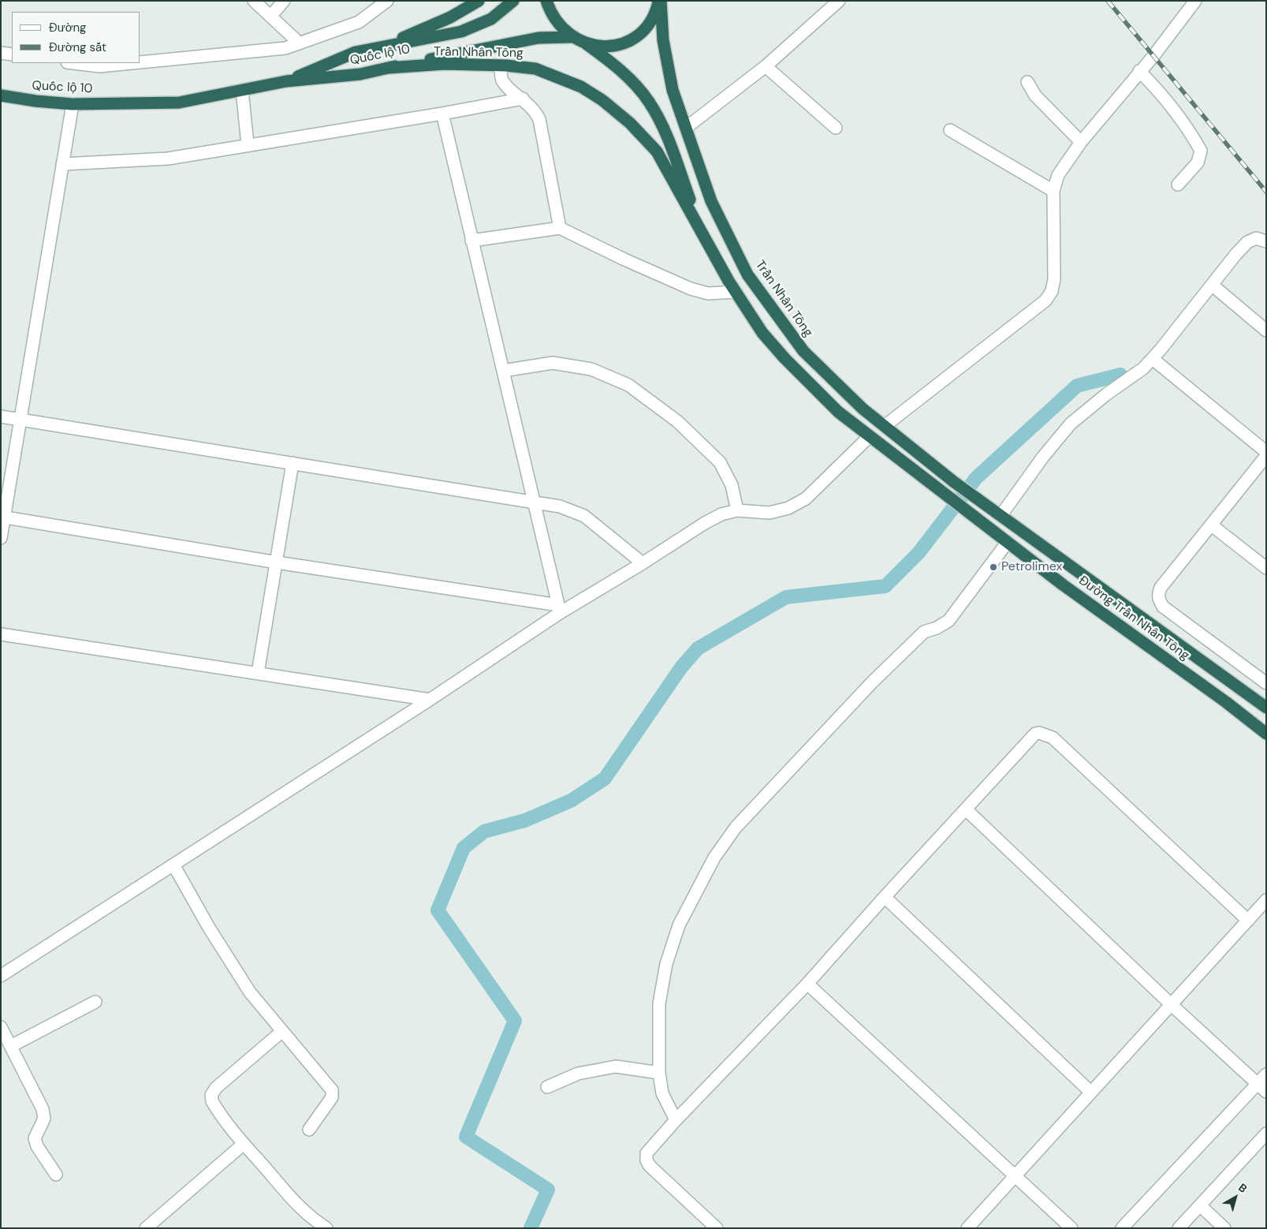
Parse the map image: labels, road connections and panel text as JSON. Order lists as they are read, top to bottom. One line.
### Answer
{"streets":{"highway":["Trần Nhân Tông","Quốc lộ 10","Đường Trần Nhân Tông"]},"crossings":[["Trần Nhân Tông","Quốc lộ 10"],["Trần Nhân Tông","Đường Trần Nhân Tông"]],"places":["Petrolimex"],"legend":["Đường","Đường sắt"],"north":"top right"}
